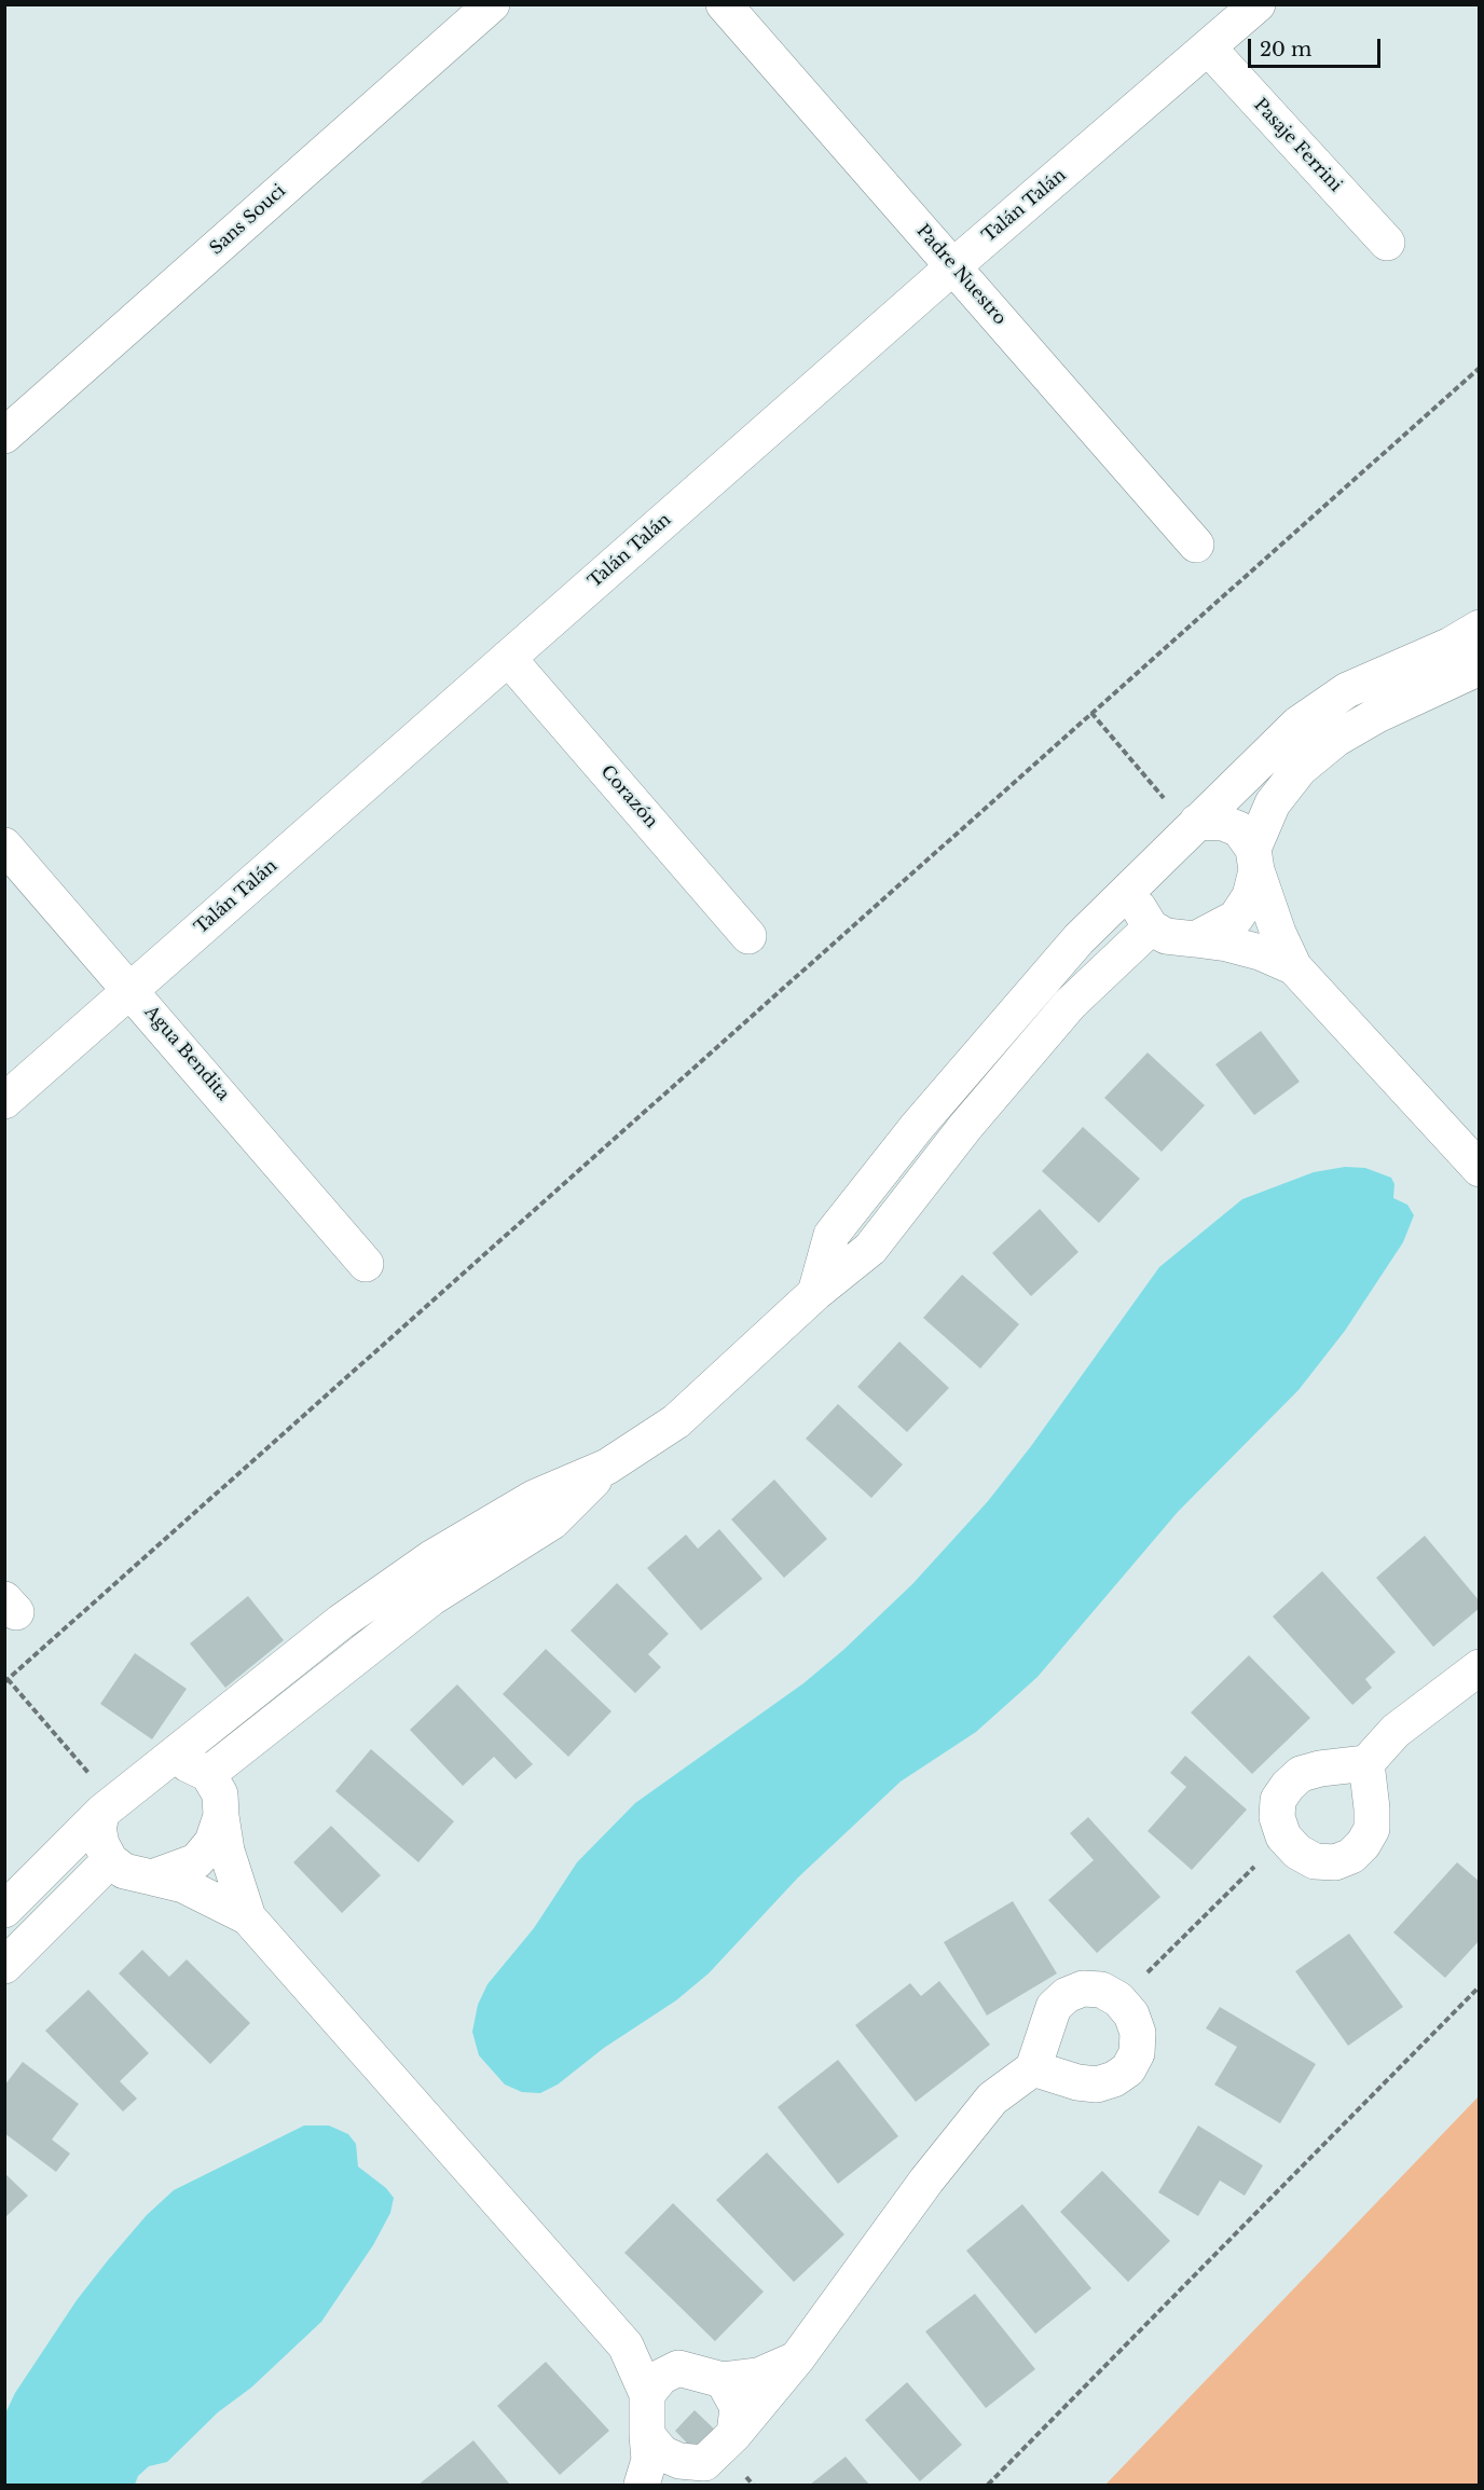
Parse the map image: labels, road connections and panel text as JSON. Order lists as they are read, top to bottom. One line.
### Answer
{"streets":{"street":["Pasaje Ferrini","Talán Talán","Sans Souci","Padre Nuestro","Corazón","Agua Bendita"]},"crossings":[["Pasaje Ferrini","Talán Talán"],["Talán Talán","Padre Nuestro"],["Talán Talán","Corazón"],["Talán Talán","Agua Bendita"]],"scale_bar":"20 m"}
